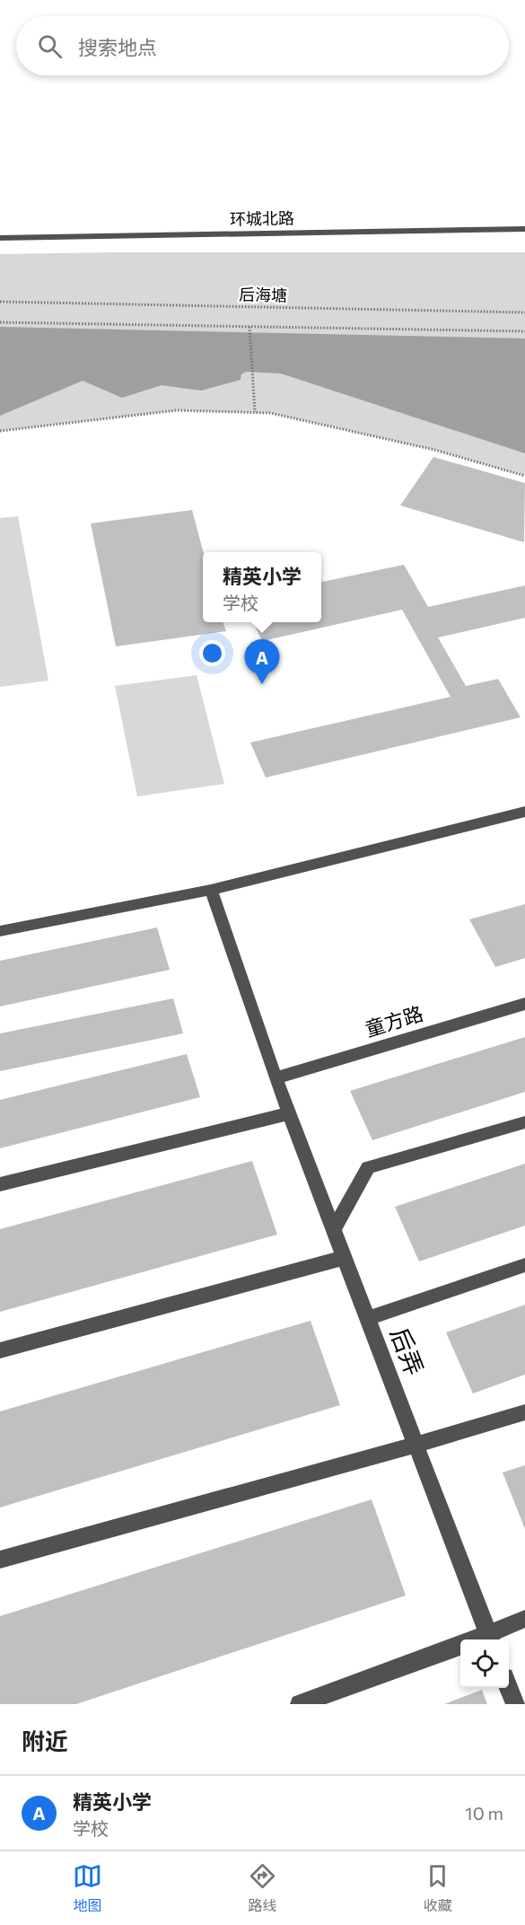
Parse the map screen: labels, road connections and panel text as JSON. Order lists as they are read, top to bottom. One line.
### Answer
{"streets":{"street":["环城北路","童方路","后弄"],"path":["后海塘"]},"crossings":[["童方路","后弄"]],"page":{"search":"搜索地点","popup":["精英小学","学校"],"pins":"A","heading":"附近","list":[{"mark":"A","name":"精英小学","note":"学校","value":"10 m"}],"nav":["地图","路线","收藏"]}}
